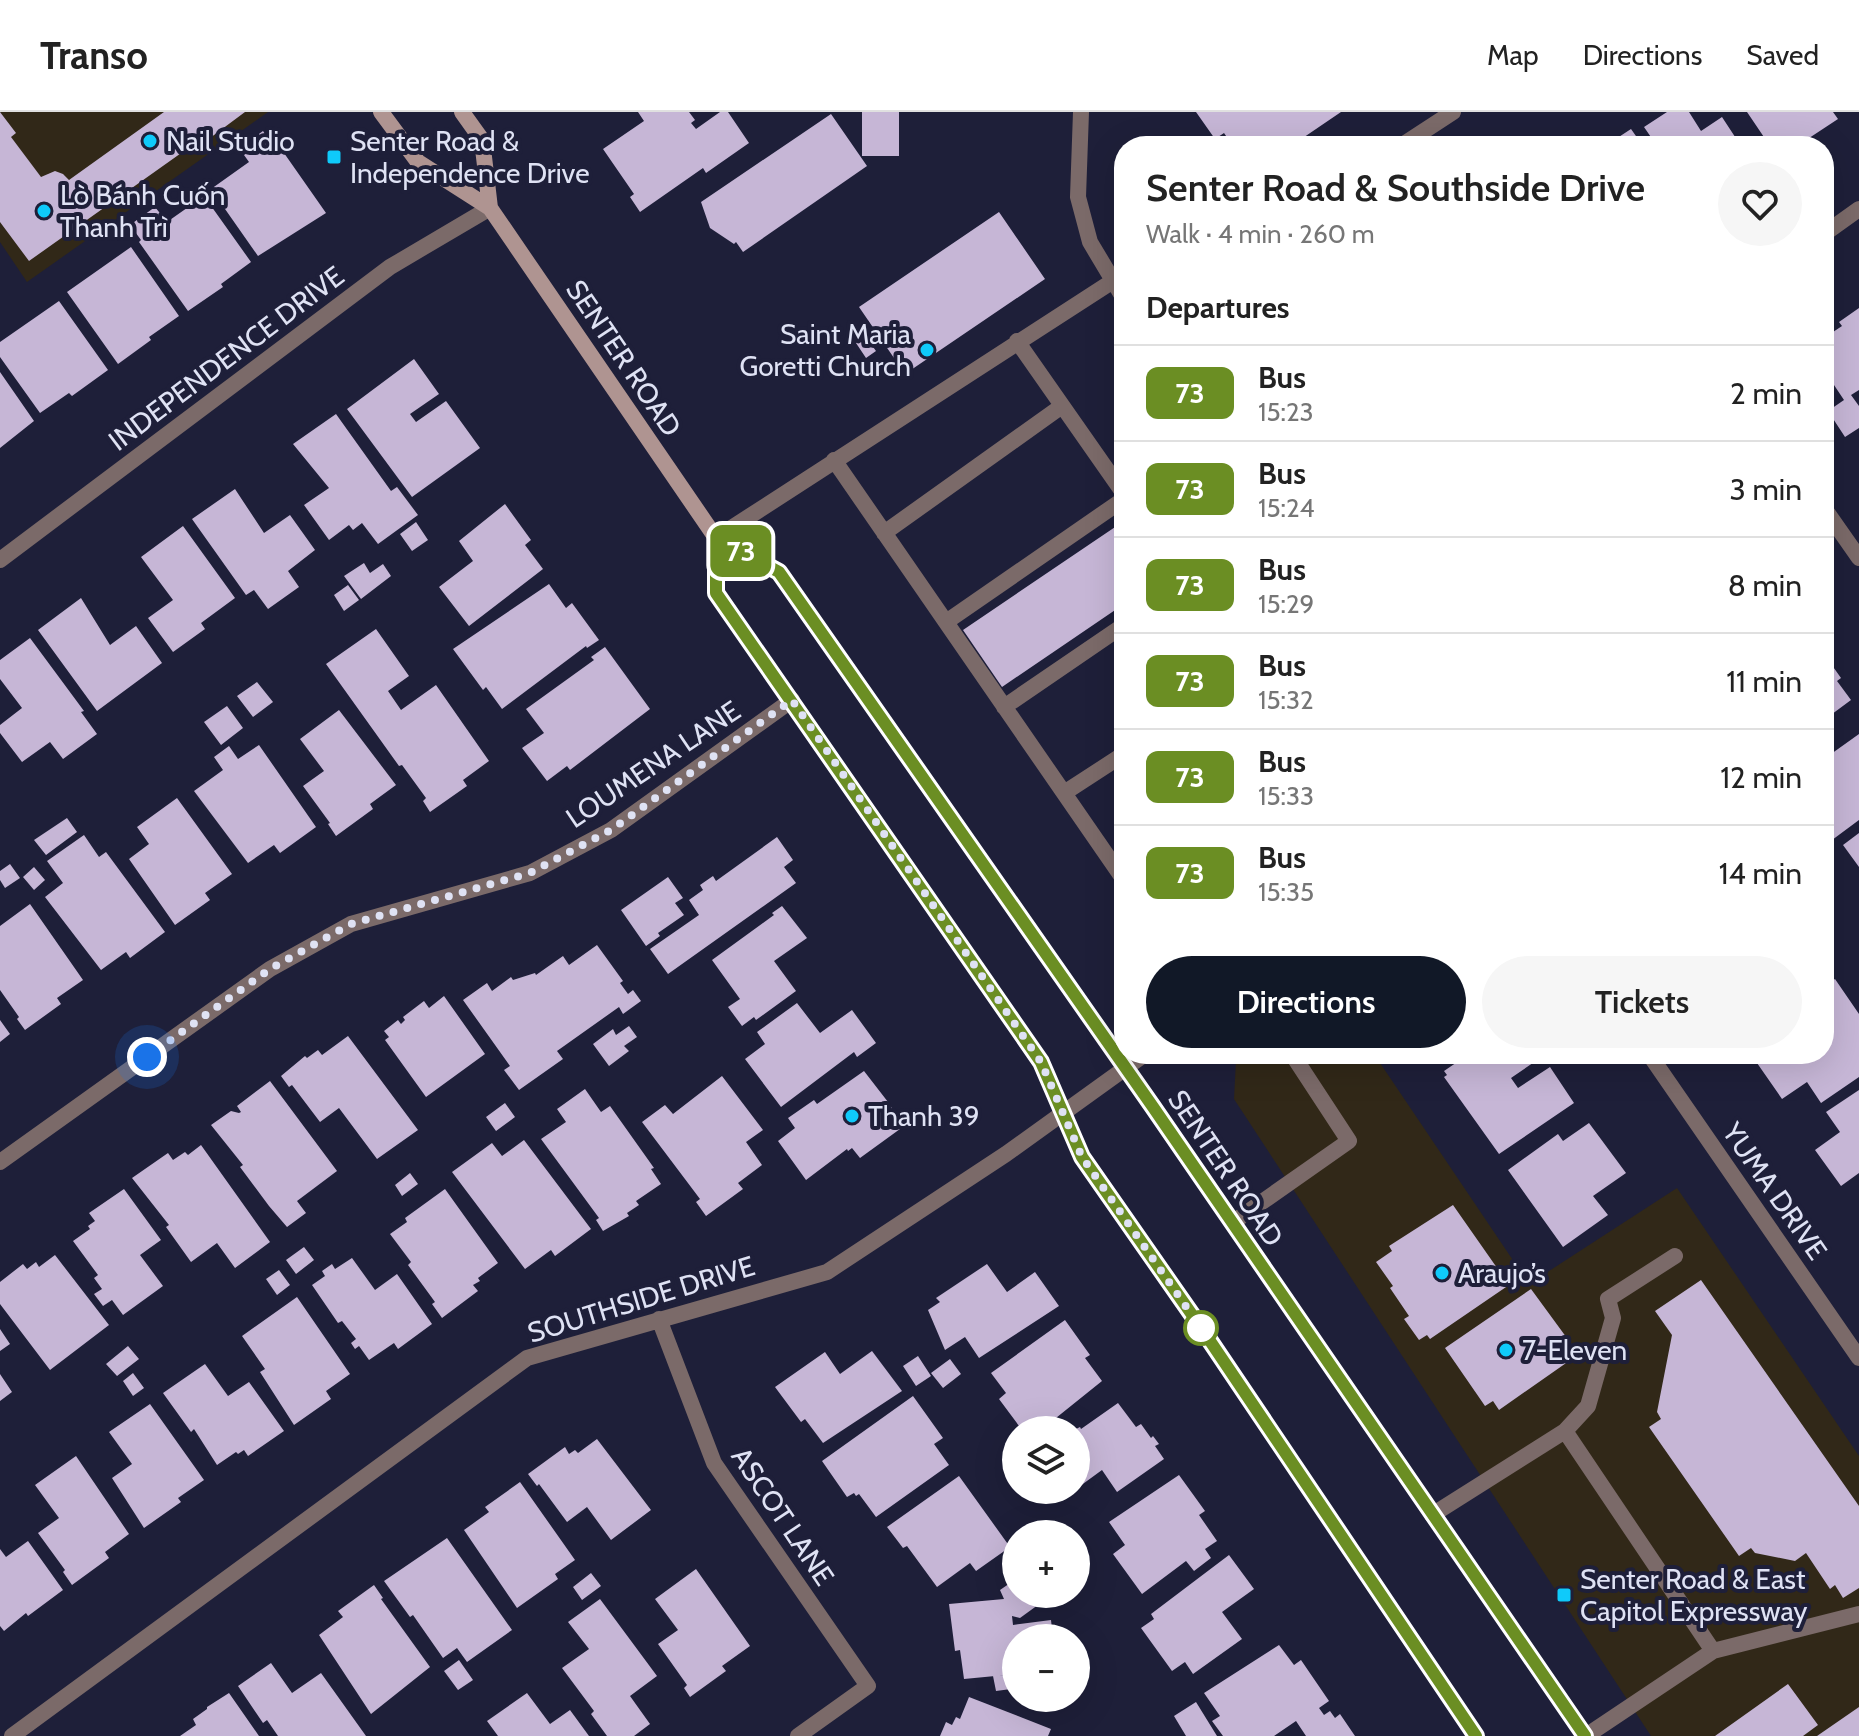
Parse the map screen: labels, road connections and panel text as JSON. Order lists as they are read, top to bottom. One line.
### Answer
{"streets":{"main road":["SENTER ROAD"],"street":["INDEPENDENCE DRIVE","LOUMENA LANE","YUMA DRIVE","SOUTHSIDE DRIVE","ASCOT LANE"]},"crossings":[["INDEPENDENCE DRIVE","SENTER ROAD"],["SENTER ROAD","SOUTHSIDE DRIVE"],["SOUTHSIDE DRIVE","ASCOT LANE"]],"places":{"other":["Nail Studio","Lò Bánh Cuốn Thanh Trì","Saint Maria Goretti Church","Thanh 39","Araujo’s","7-Eleven"],"transit":["Senter Road & Independence Drive","Senter Road & East Capitol Expressway"]},"lines":["bus line 73"],"page":{"header":"Transo","nav":["Map","Directions","Saved"],"on_map":"73","heading":[["Senter Road & Southside Drive","Walk · 4 min · 260 m"],"Departures"],"list":[{"mark":"73","name":"Bus","note":"15:23","value":"2 min"},{"mark":"73","name":"Bus","note":"15:24","value":"3 min"},{"mark":"73","name":"Bus","note":"15:29","value":"8 min"},{"mark":"73","name":"Bus","note":"15:32","value":"11 min"},{"mark":"73","name":"Bus","note":"15:33","value":"12 min"},{"mark":"73","name":"Bus","note":"15:35","value":"14 min"}],"buttons":["Directions","Tickets"],"map_buttons":["+","−"]}}
